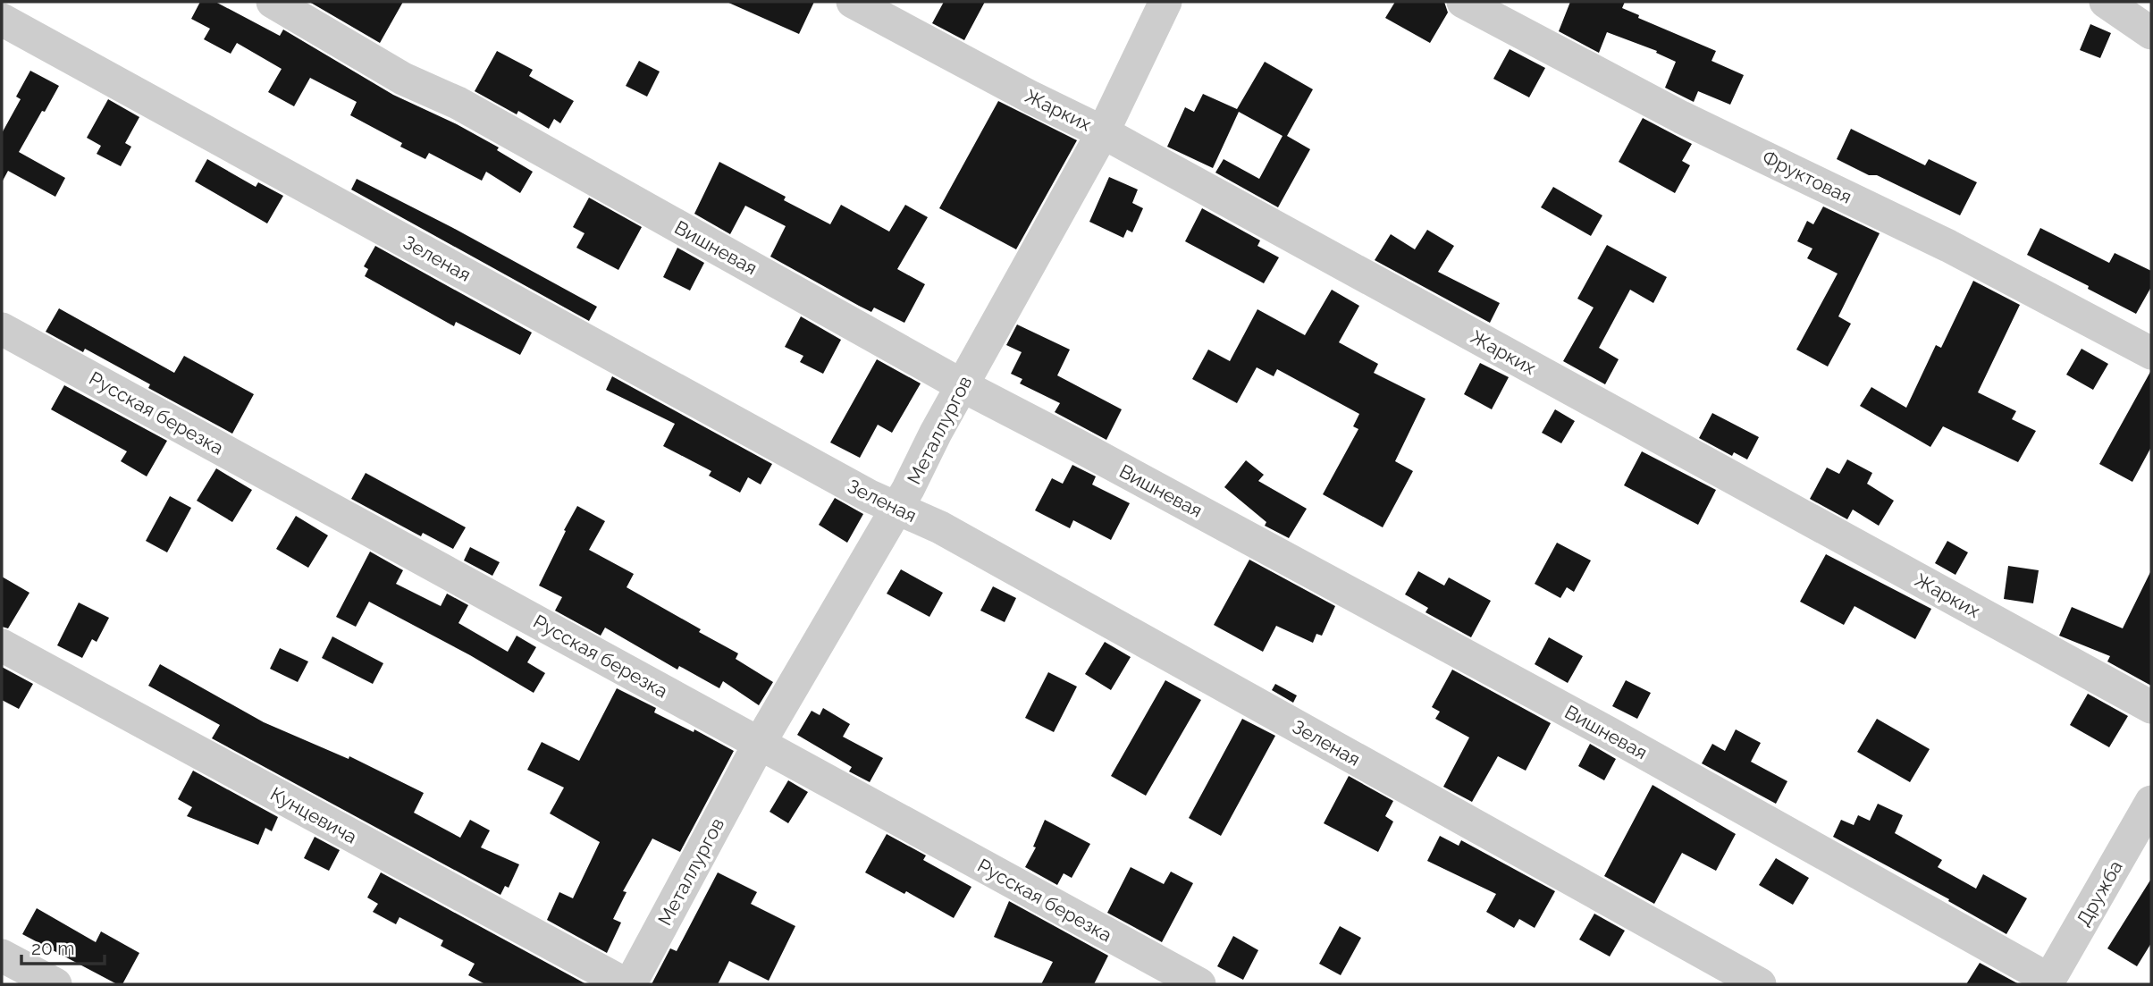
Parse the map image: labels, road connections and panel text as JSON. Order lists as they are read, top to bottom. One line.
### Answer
{"streets":{"street":["Жарких","Фруктовая","Вишневая","Зеленая","Русская березка","Металлургов","Кунцевича","Дружба"]},"crossings":[["Жарких","Металлургов"],["Вишневая","Металлургов"],["Вишневая","Дружба"],["Зеленая","Металлургов"],["Русская березка","Металлургов"],["Металлургов","Кунцевича"]],"scale_bar":"20 m"}
